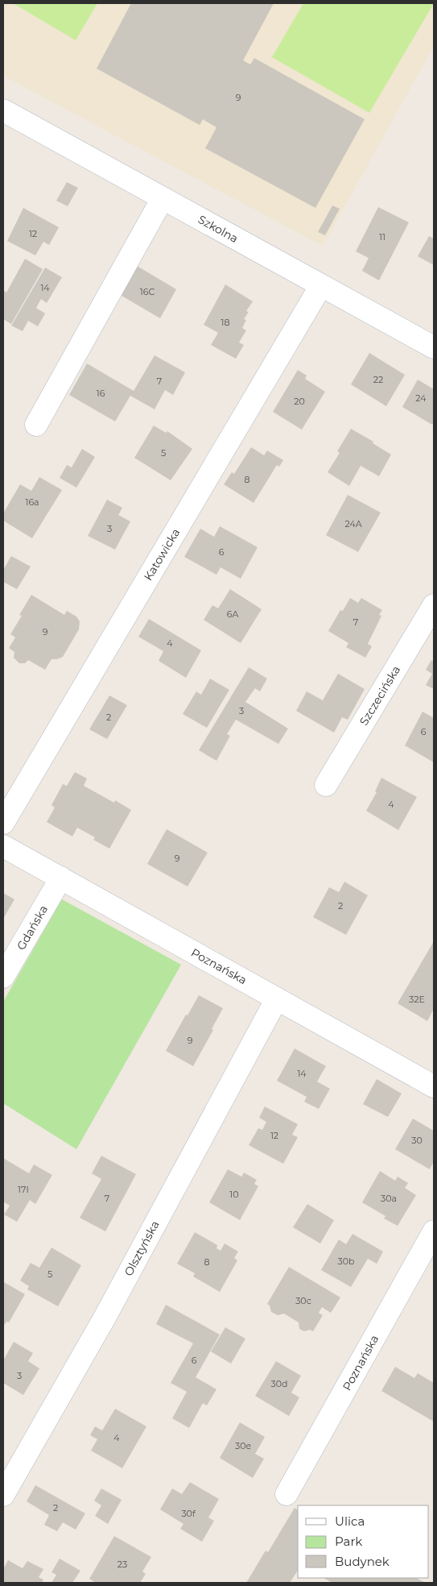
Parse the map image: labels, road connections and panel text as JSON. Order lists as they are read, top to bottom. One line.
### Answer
{"streets":{"street":["Szkolna","Katowicka","Szczecińska","Gdańska","Poznańska","Olsztyńska"]},"crossings":[["Szkolna","Katowicka"],["Gdańska","Poznańska"],["Poznańska","Olsztyńska"]],"house_numbers":["9","12","11","14","16C","18","22","7","16","24","20","5","8","16a","24A","3","6","6A","7","9","4","3","2","6","4","9","2","32E","9","14","12","30","17I","10","7","30a","30b","8","5","30c","6","3","30d","4","30e","2","30f","23"],"legend":["Ulica","Park","Budynek"]}
